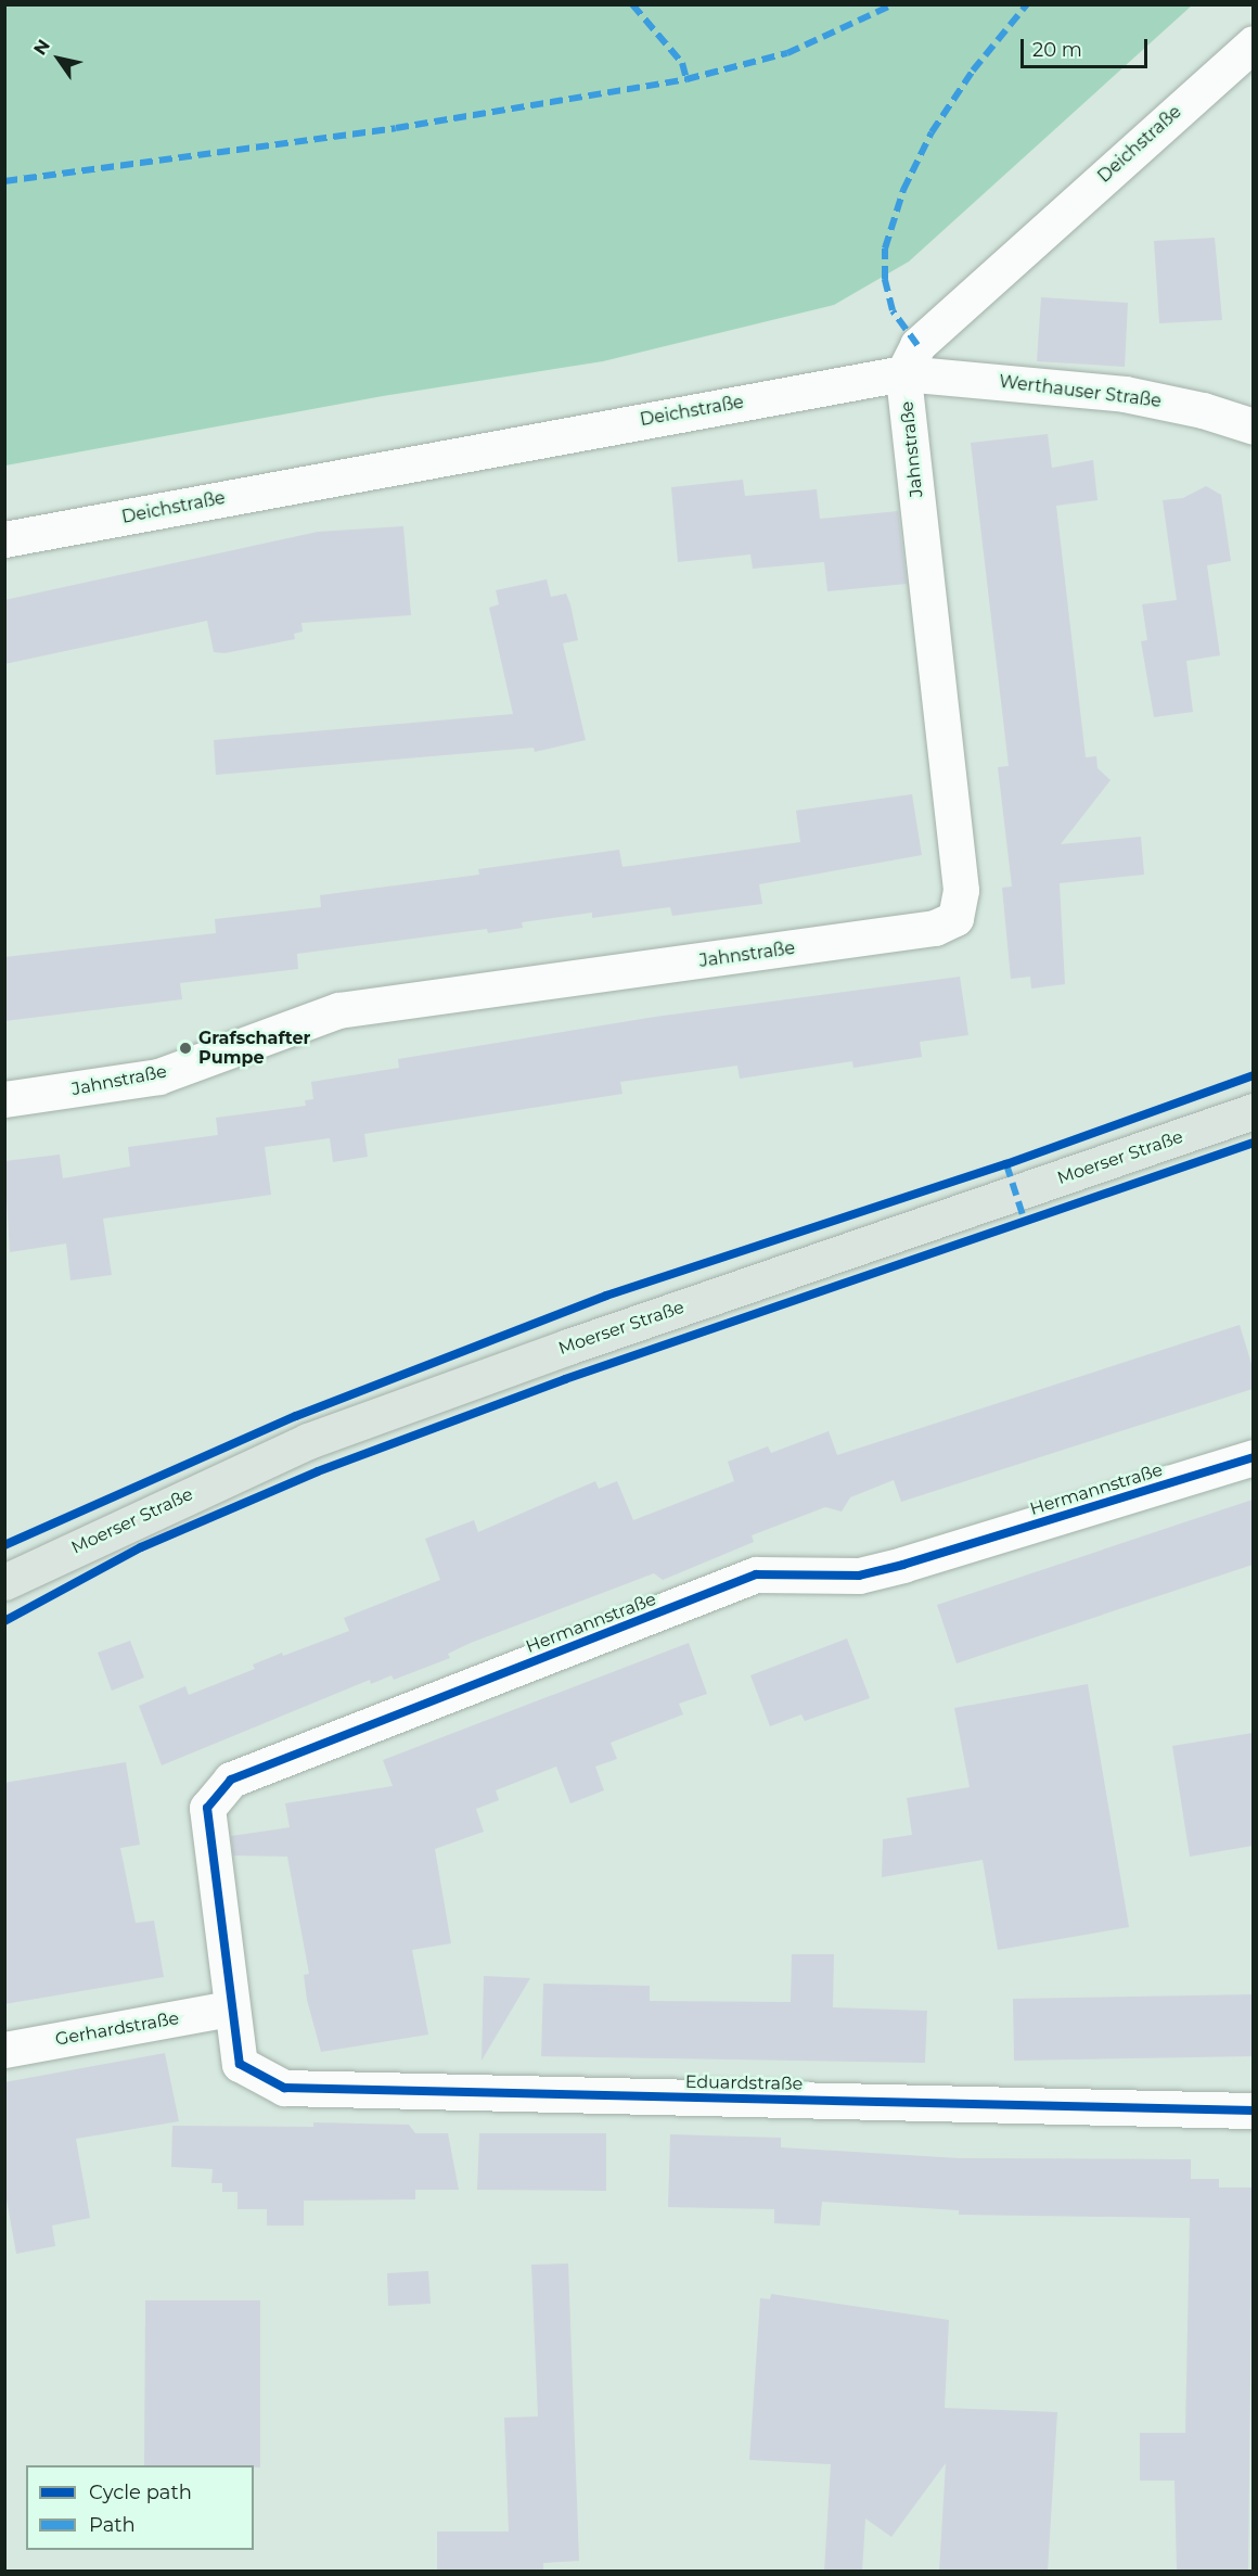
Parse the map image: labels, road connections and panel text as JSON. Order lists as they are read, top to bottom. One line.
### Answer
{"streets":{"main road":["Moerser Straße"],"street":["Deichstraße","Werthauser Straße","Jahnstraße","Hermannstraße","Gerhardstraße","Eduardstraße"]},"crossings":[["Deichstraße","Werthauser Straße"],["Deichstraße","Jahnstraße"],["Werthauser Straße","Jahnstraße"],["Hermannstraße","Gerhardstraße"],["Hermannstraße","Eduardstraße"]],"places":["Grafschafter Pumpe"],"legend":["Cycle path","Path"],"scale_bar":"20 m","north":"top left"}
